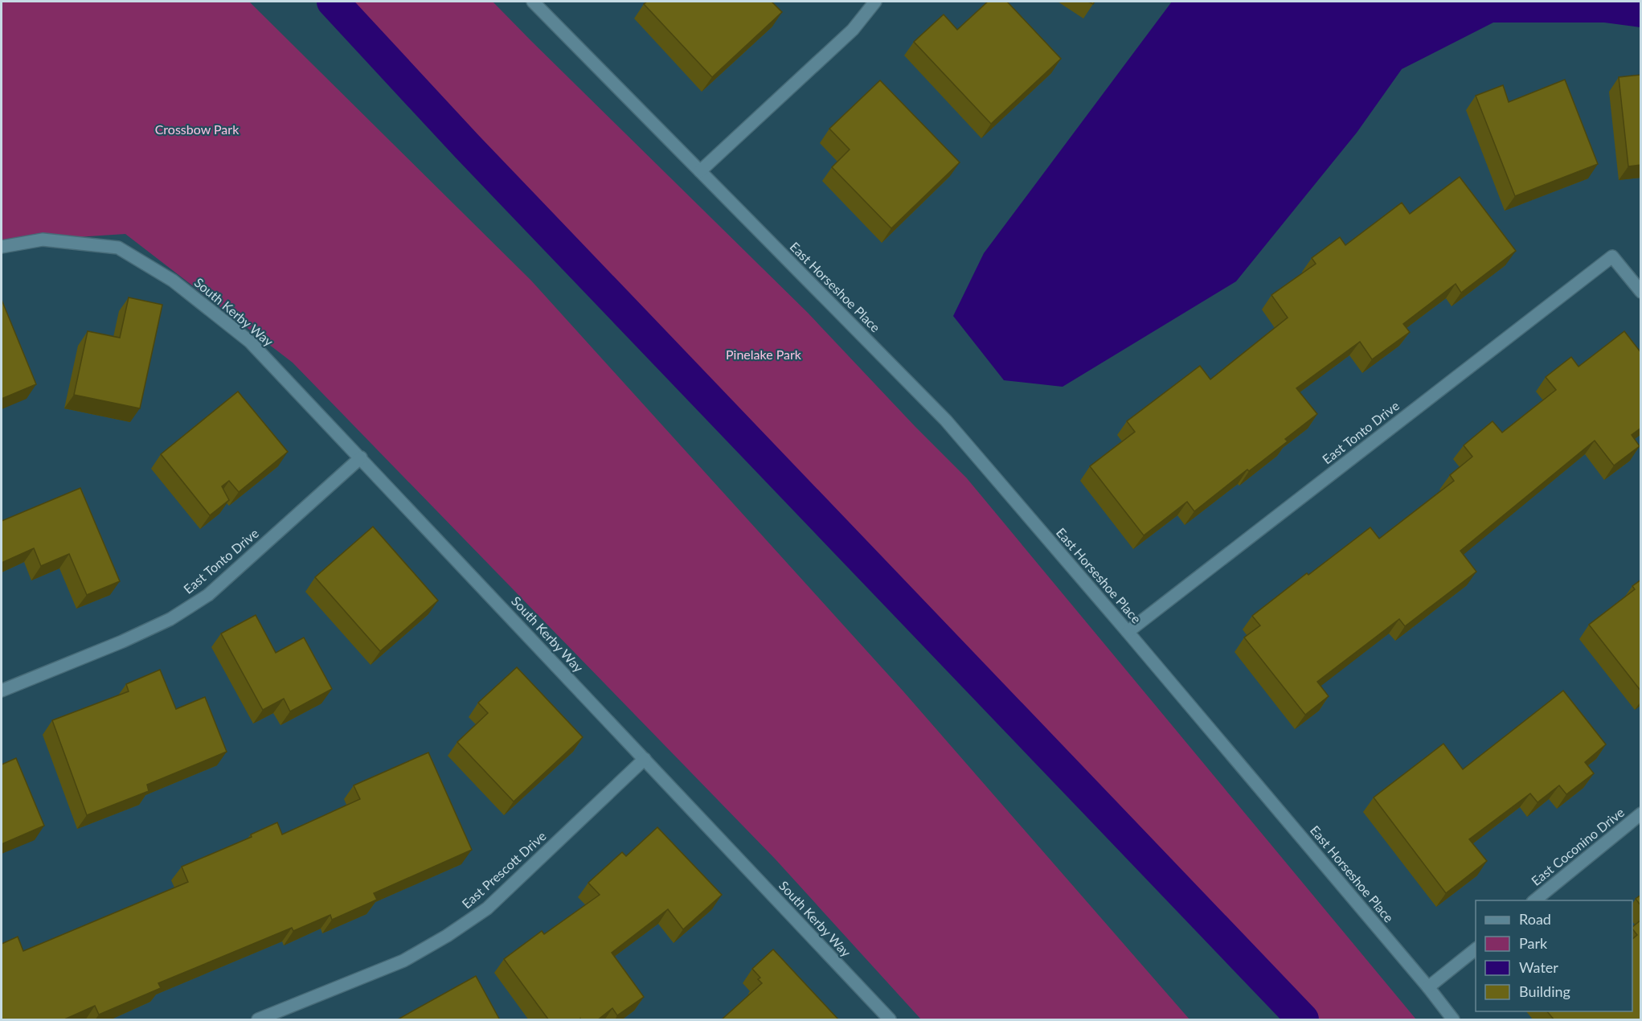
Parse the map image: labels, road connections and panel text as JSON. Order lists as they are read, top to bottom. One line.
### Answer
{"streets":{"street":["East Horseshoe Place","South Kerby Way","East Tonto Drive","East Coconino Drive","East Prescott Drive"]},"crossings":[["East Horseshoe Place","East Tonto Drive"],["South Kerby Way","East Tonto Drive"],["South Kerby Way","East Prescott Drive"]],"parks":["Crossbow Park","Pinelake Park"],"legend":["Road","Park","Water","Building"]}
